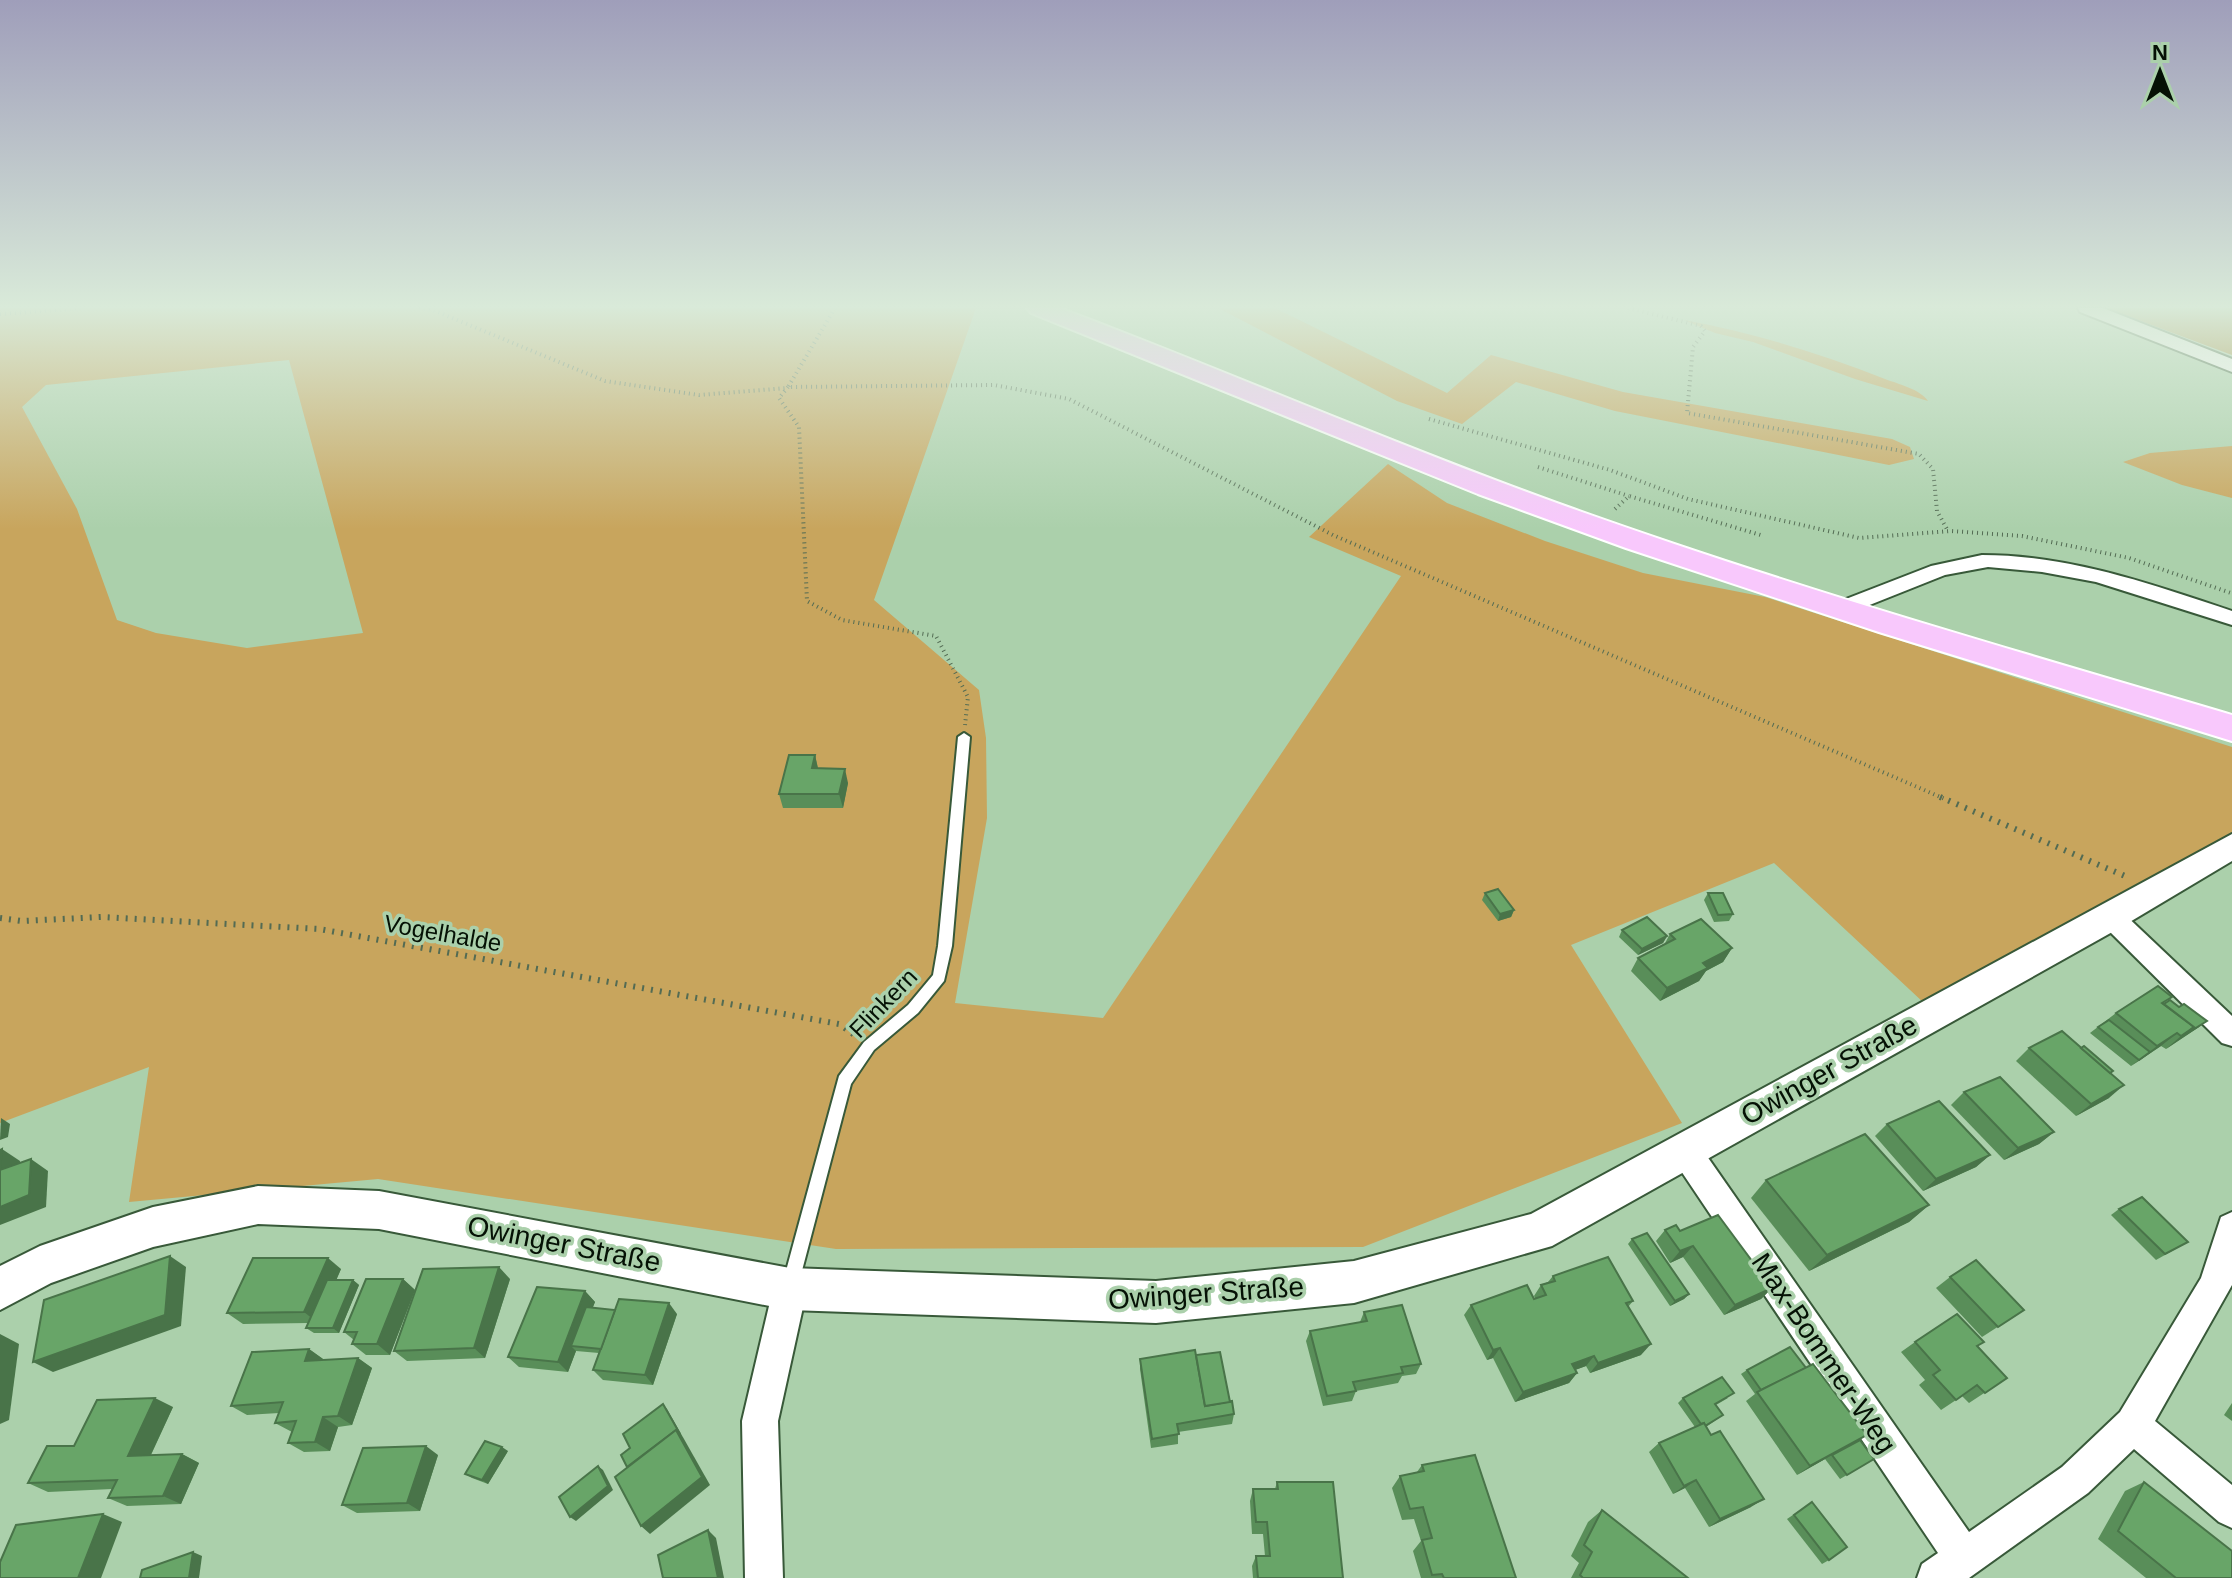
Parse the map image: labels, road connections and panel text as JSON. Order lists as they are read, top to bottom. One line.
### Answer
{"streets":{"street":["Owinger Straße","Max-Bommer-Weg"],"lane":["Flinkern"],"path":["Vogelhalde"]},"crossings":[["Vogelhalde","Flinkern"],["Flinkern","Owinger Straße"],["Owinger Straße","Max-Bommer-Weg"]],"north":"top"}
